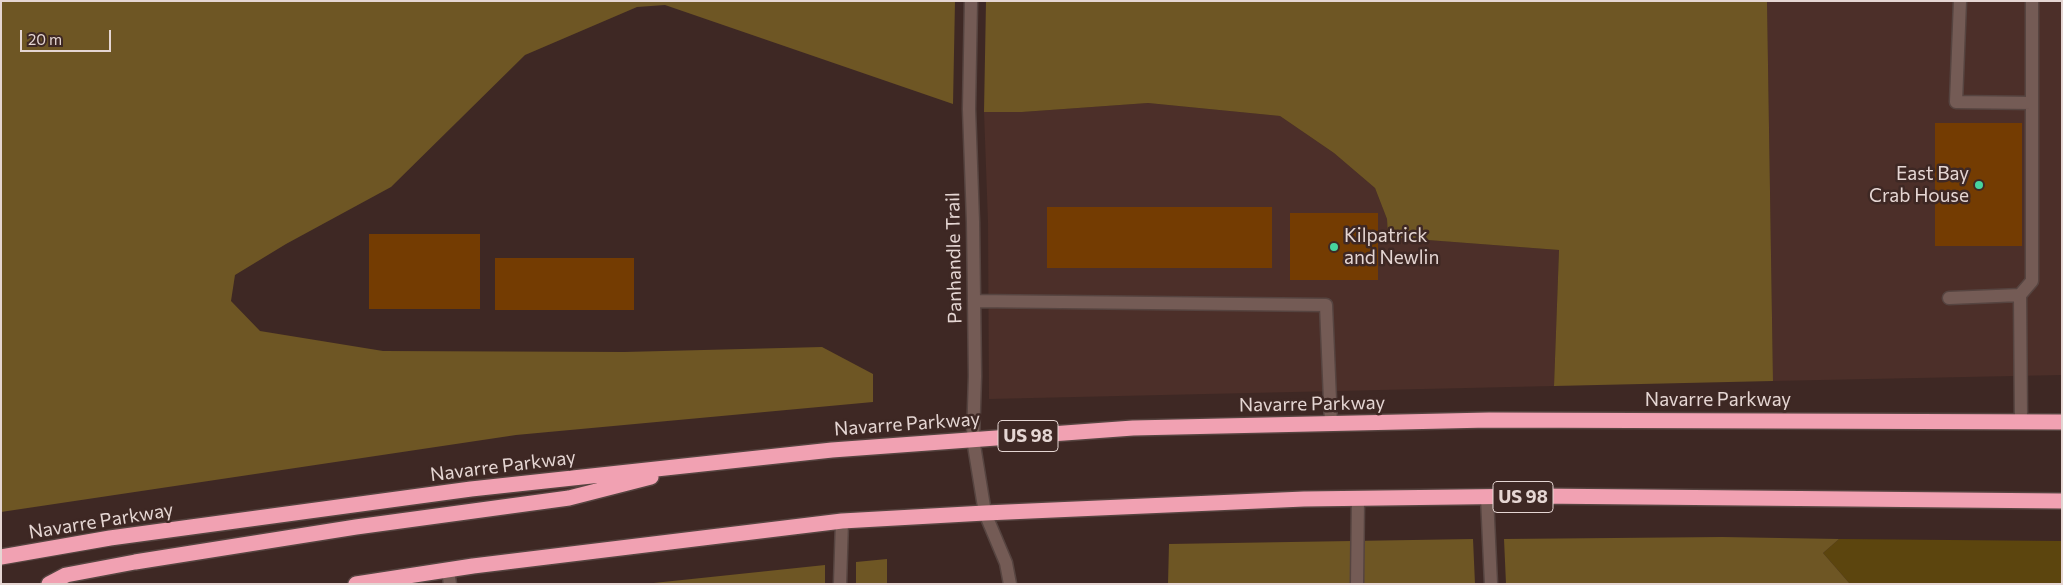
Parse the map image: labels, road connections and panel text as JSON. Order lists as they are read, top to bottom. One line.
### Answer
{"streets":{"highway":["Navarre Parkway","US 98"],"street":["Panhandle Trail"]},"crossings":[["Panhandle Trail","Navarre Parkway"],["Panhandle Trail","US 98"]],"places":["East Bay Crab House","Kilpatrick and Newlin"],"scale_bar":"20 m"}
